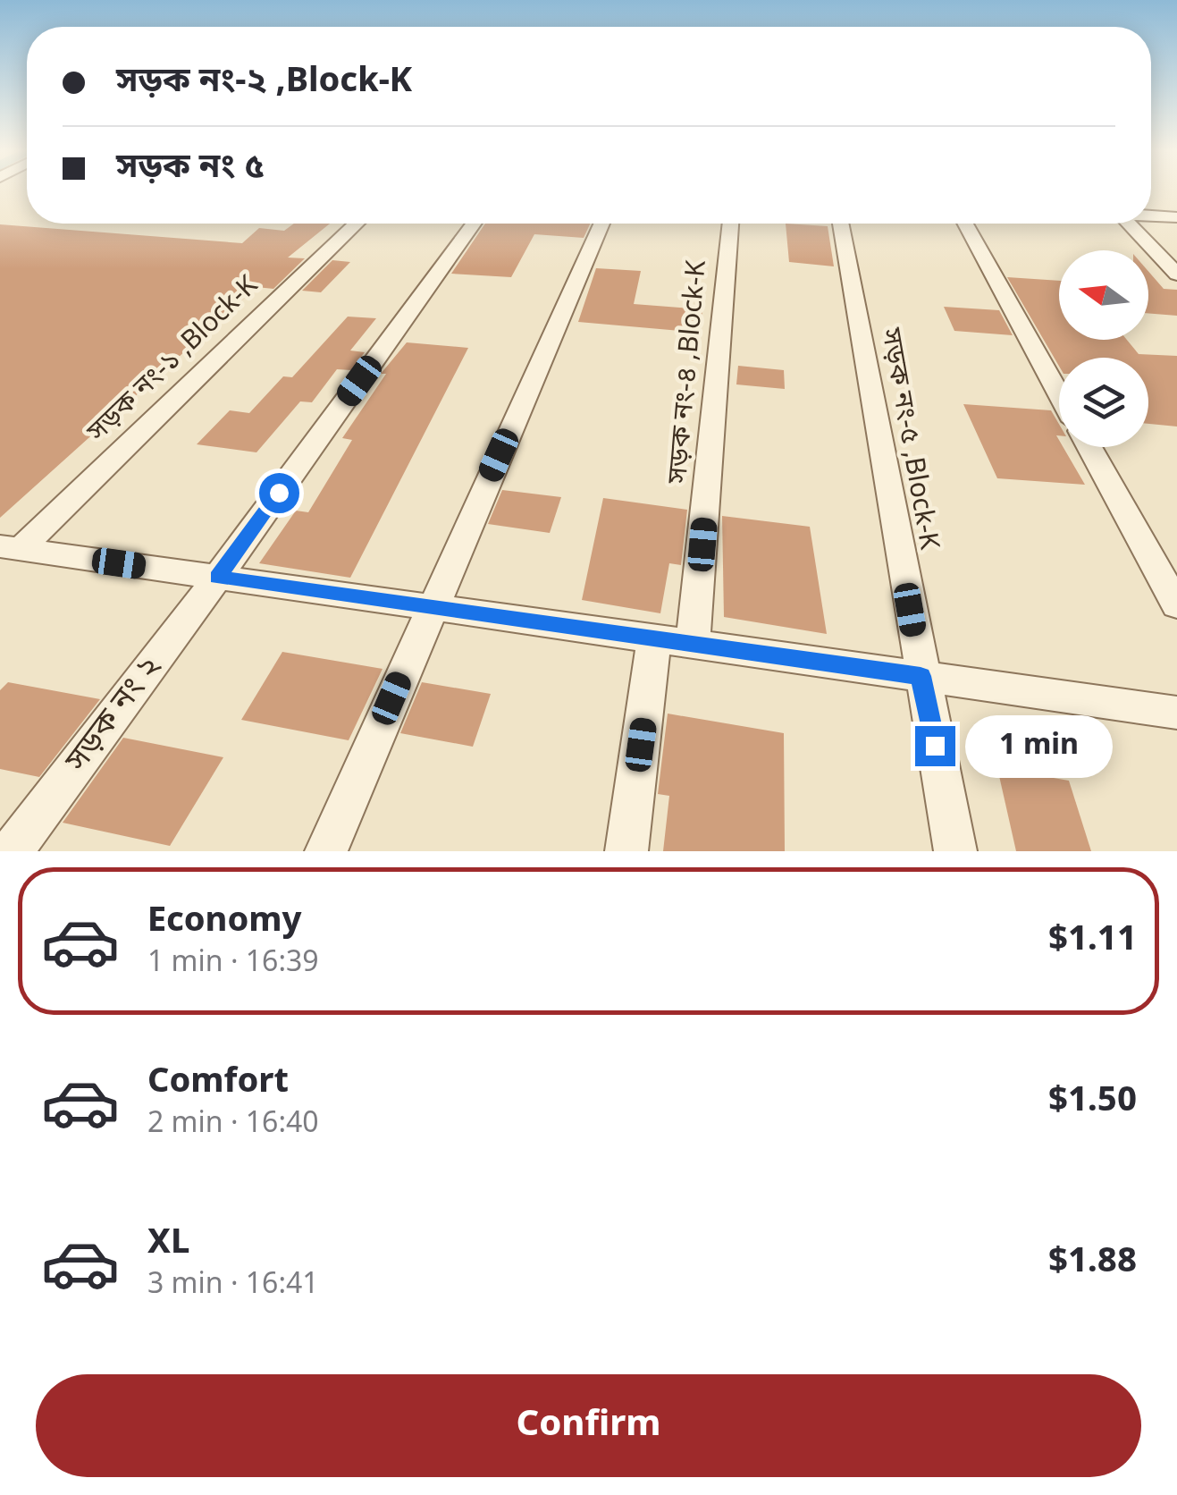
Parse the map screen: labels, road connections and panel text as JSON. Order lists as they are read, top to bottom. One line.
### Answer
{"streets":{"street":["সড়ক নং-১ ,Block-K","সড়ক নং-৪ ,Block-K","সড়ক নং-৫ ,Block-K","সড়ক নং ২"]},"north":"left","page":{"banner":["সড়ক নং-২ ,Block-K","সড়ক নং ৫"],"bubble":"1 min","list":[{"name":"Economy","note":"1 min · 16:39","value":"$1.11"},{"name":"Comfort","note":"2 min · 16:40","value":"$1.50"},{"name":"XL","note":"3 min · 16:41","value":"$1.88"}],"buttons":"Confirm"}}
